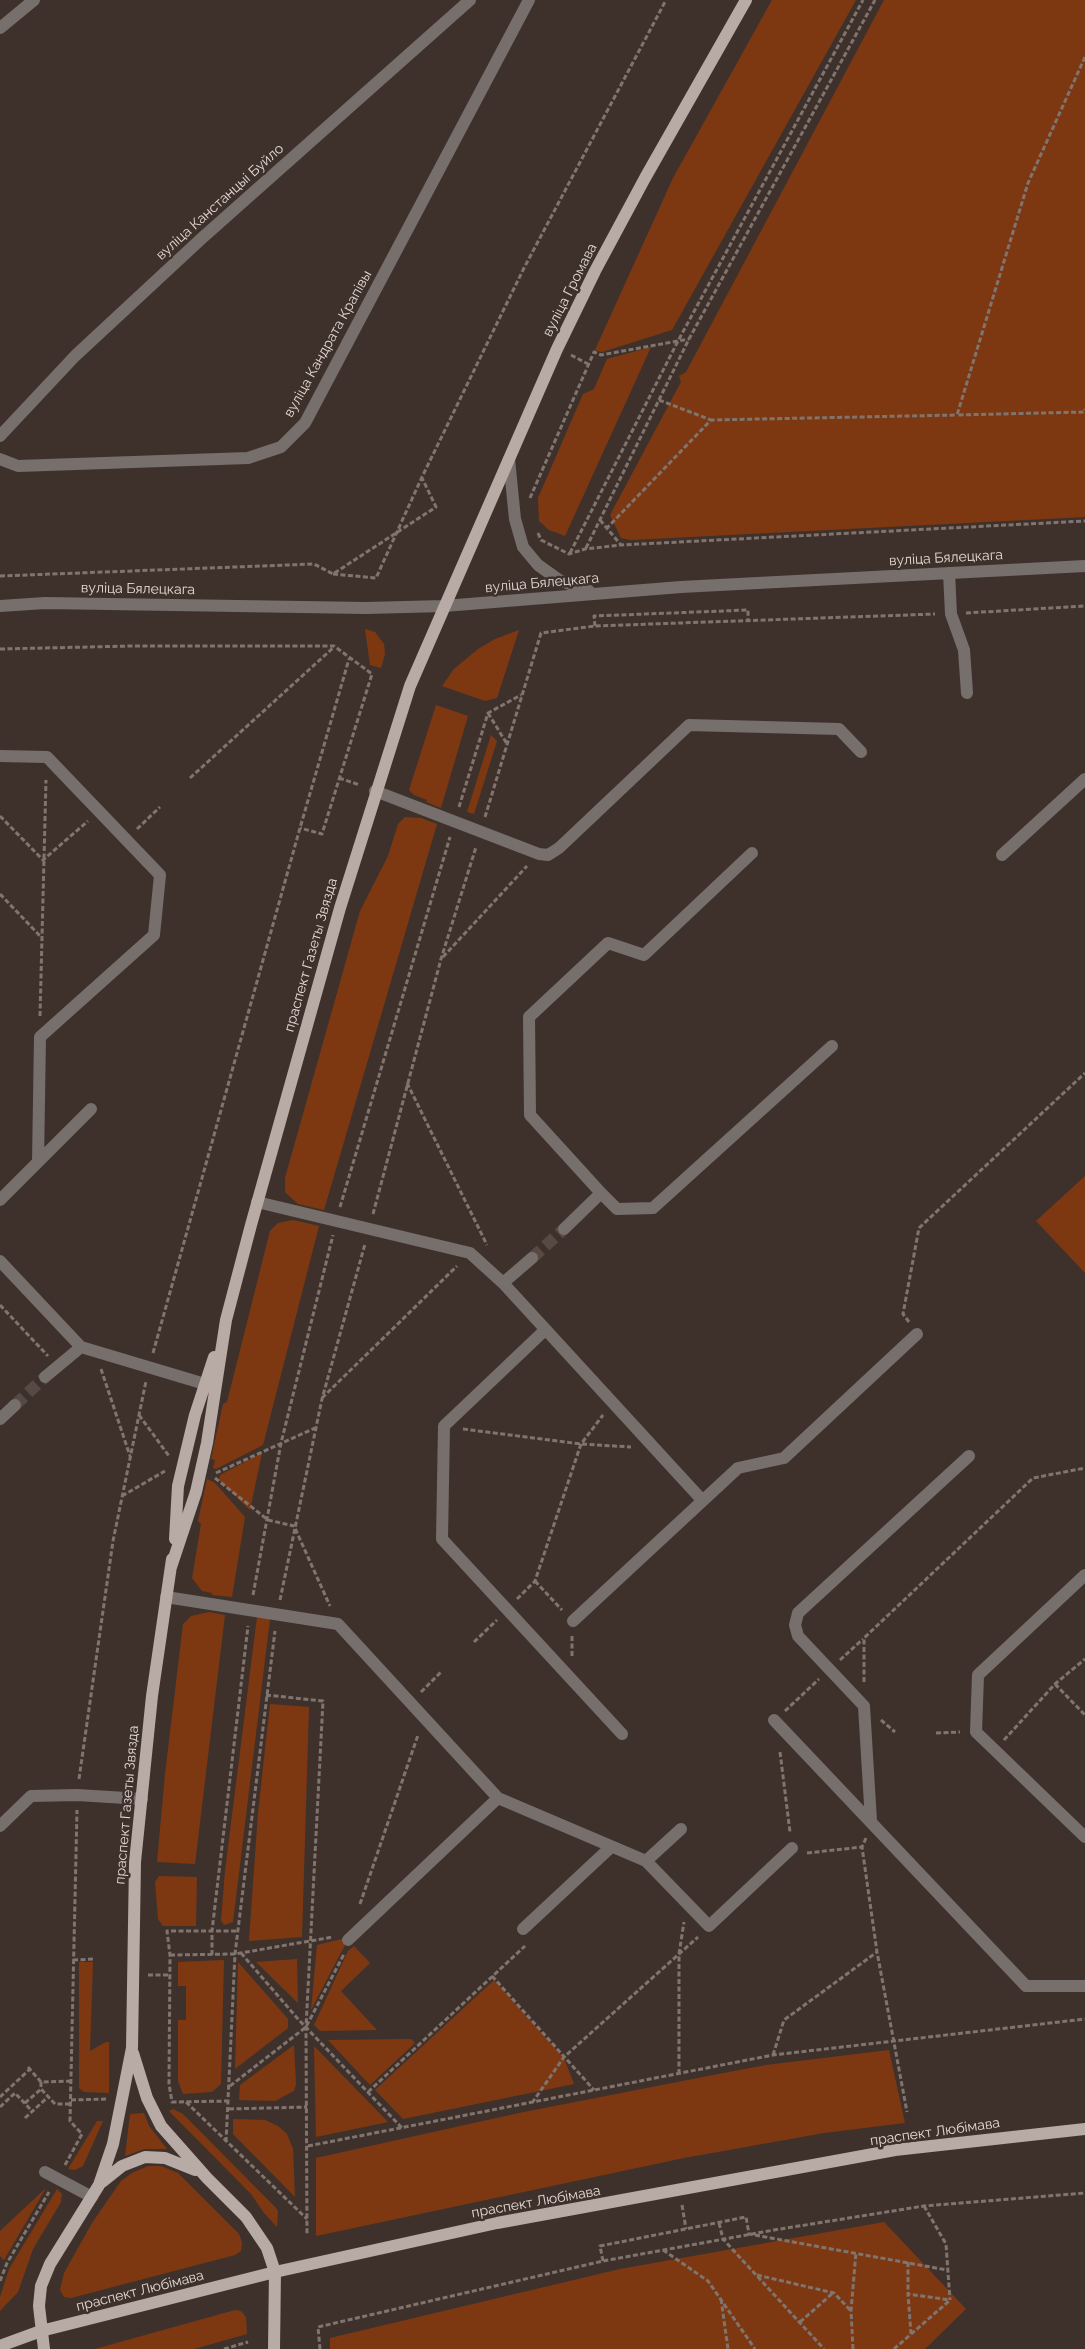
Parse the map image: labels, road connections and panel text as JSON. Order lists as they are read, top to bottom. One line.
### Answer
{"streets":{"main road":["вуліца Громава","праспект Газеты Звязда","праспект Любімава"],"street":["вуліца Канстанцыі Буйло","вуліца Кандрата Крапівы","вуліца Бялецкага"]},"crossings":[["вуліца Громава","вуліца Бялецкага"],["вуліца Громава","праспект Газеты Звязда"],["вуліца Бялецкага","праспект Газеты Звязда"],["праспект Газеты Звязда","праспект Любімава"]]}
